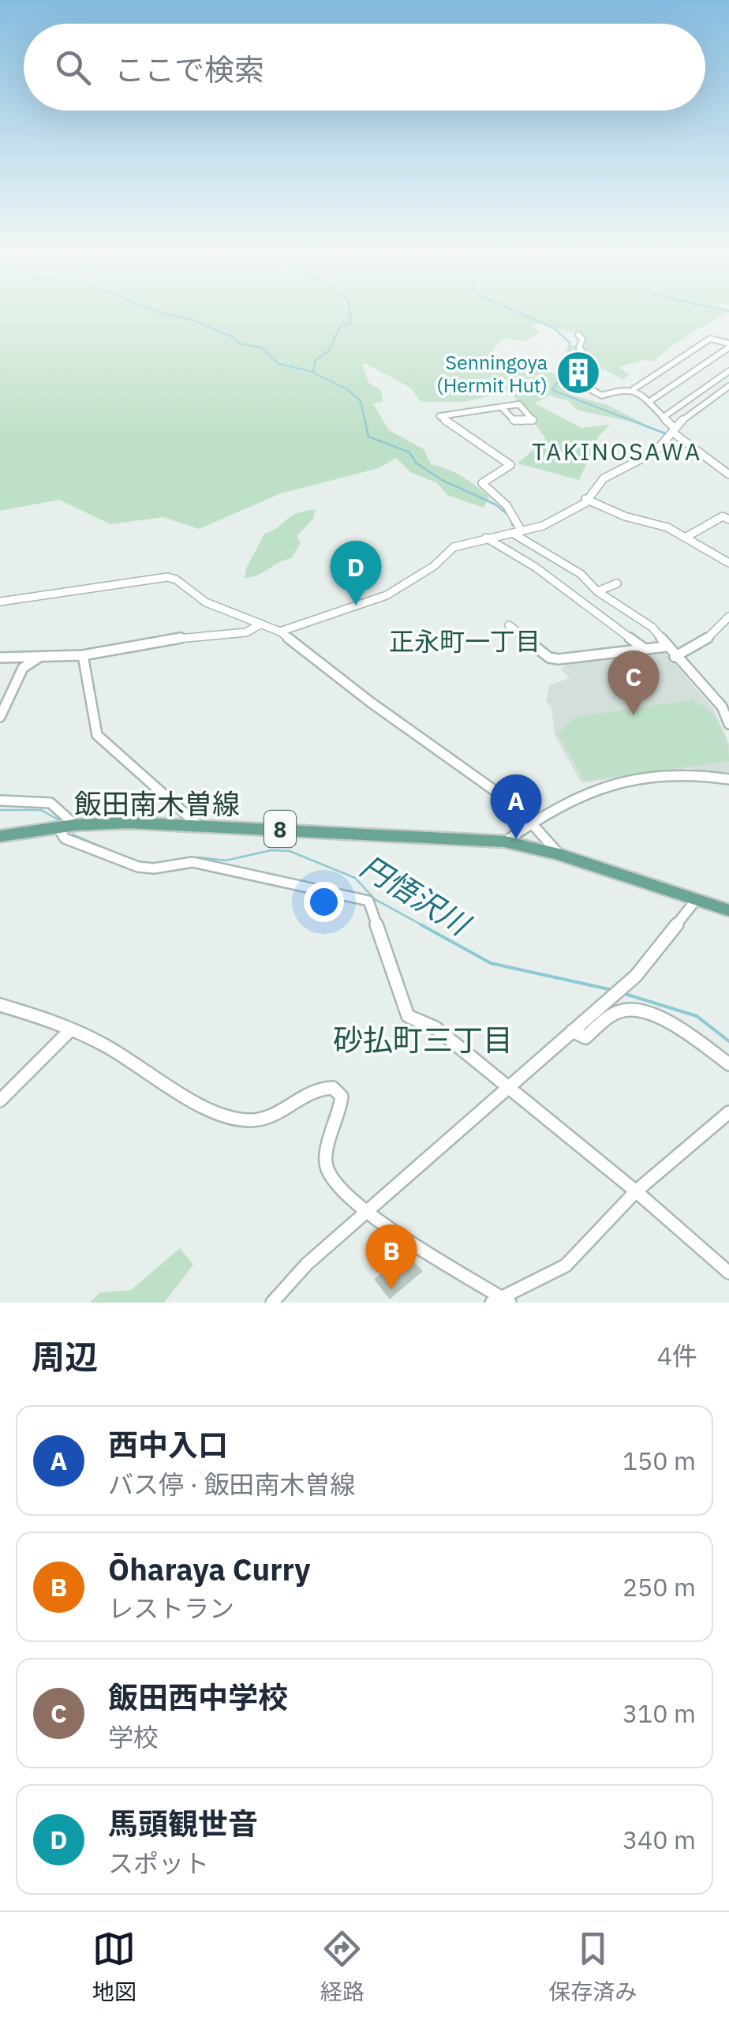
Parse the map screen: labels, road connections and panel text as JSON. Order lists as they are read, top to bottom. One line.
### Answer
{"streets":{"main road":["飯田南木曽線","8"]},"districts":["TAKINOSAWA","正永町一丁目","砂払町三丁目"],"water":["円悟沢川"],"places":{"building":["Senningoya (Hermit Hut)"]},"page":{"search":"ここで検索","pins":["D","C","A","B"],"heading":["周辺","4件"],"list":[{"mark":"A","name":"西中入口","note":"バス停 · 飯田南木曽線","value":"150 m"},{"mark":"B","name":"Ōharaya Curry","note":"レストラン","value":"250 m"},{"mark":"C","name":"飯田西中学校","note":"学校","value":"310 m"},{"mark":"D","name":"馬頭観世音","note":"スポット","value":"340 m"}],"nav":["地図","経路","保存済み"]}}
